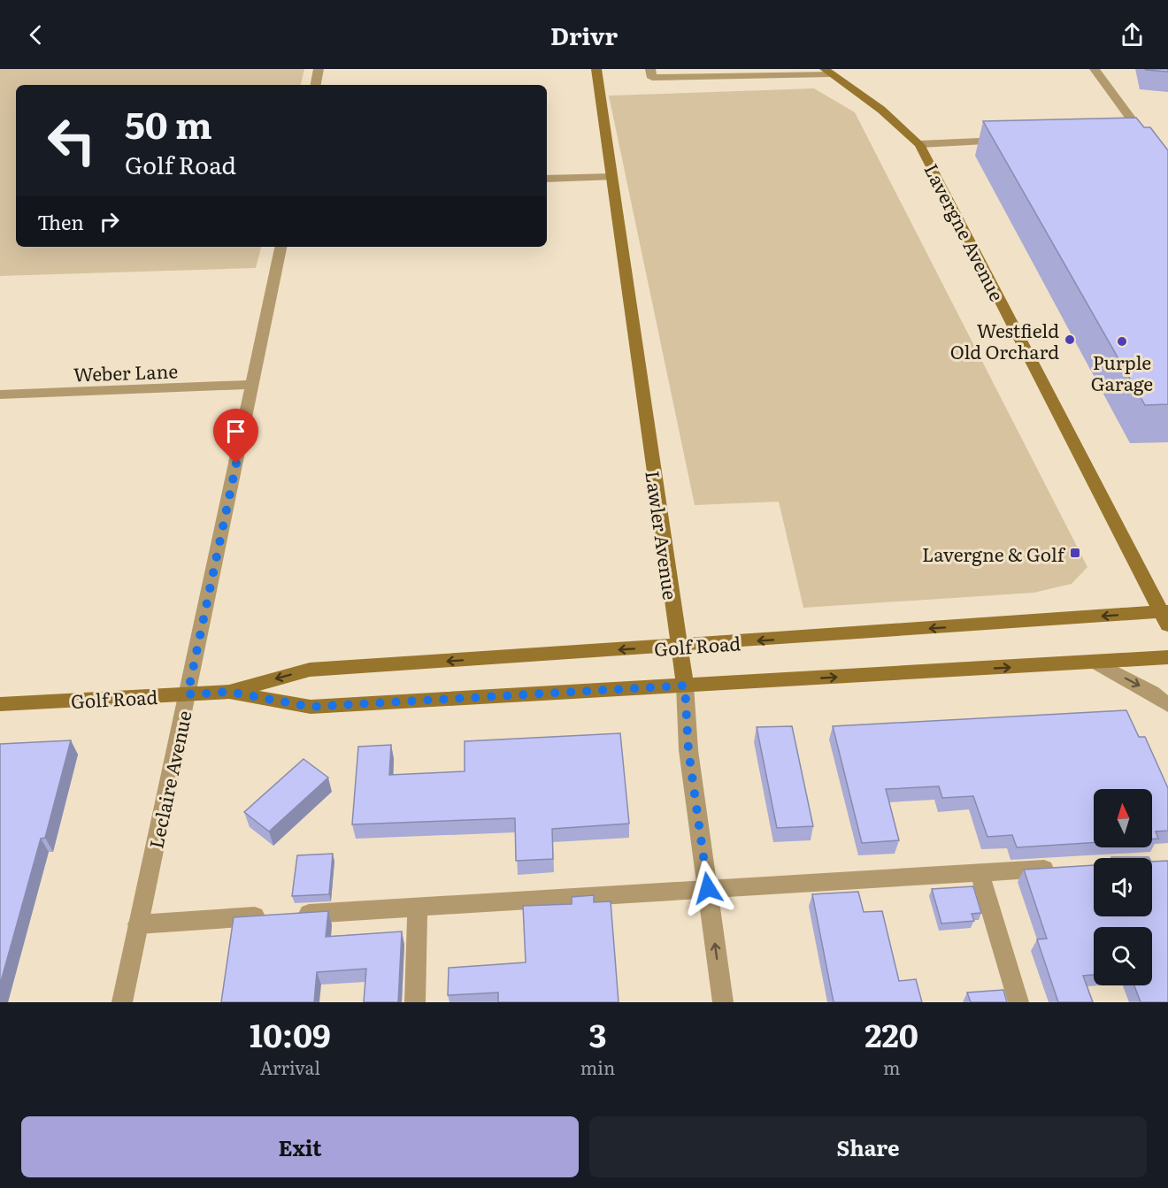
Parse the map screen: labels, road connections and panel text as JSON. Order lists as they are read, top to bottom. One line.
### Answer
{"streets":{"street":["Lavergne Avenue","Weber Lane","Lawler Avenue","Golf Road","Leclaire Avenue"]},"crossings":[["Lavergne Avenue","Golf Road"],["Weber Lane","Leclaire Avenue"],["Lawler Avenue","Golf Road"],["Golf Road","Leclaire Avenue"]],"places":{"other":["Westfield Old Orchard","Purple Garage"],"transit":["Lavergne & Golf"]},"north":"top","page":{"header":"Drivr","turn":["50 m","Golf Road"],"then":"Then","eta":["10:09","Arrival","3","min","220","m"],"buttons":["Exit","Share"]}}
